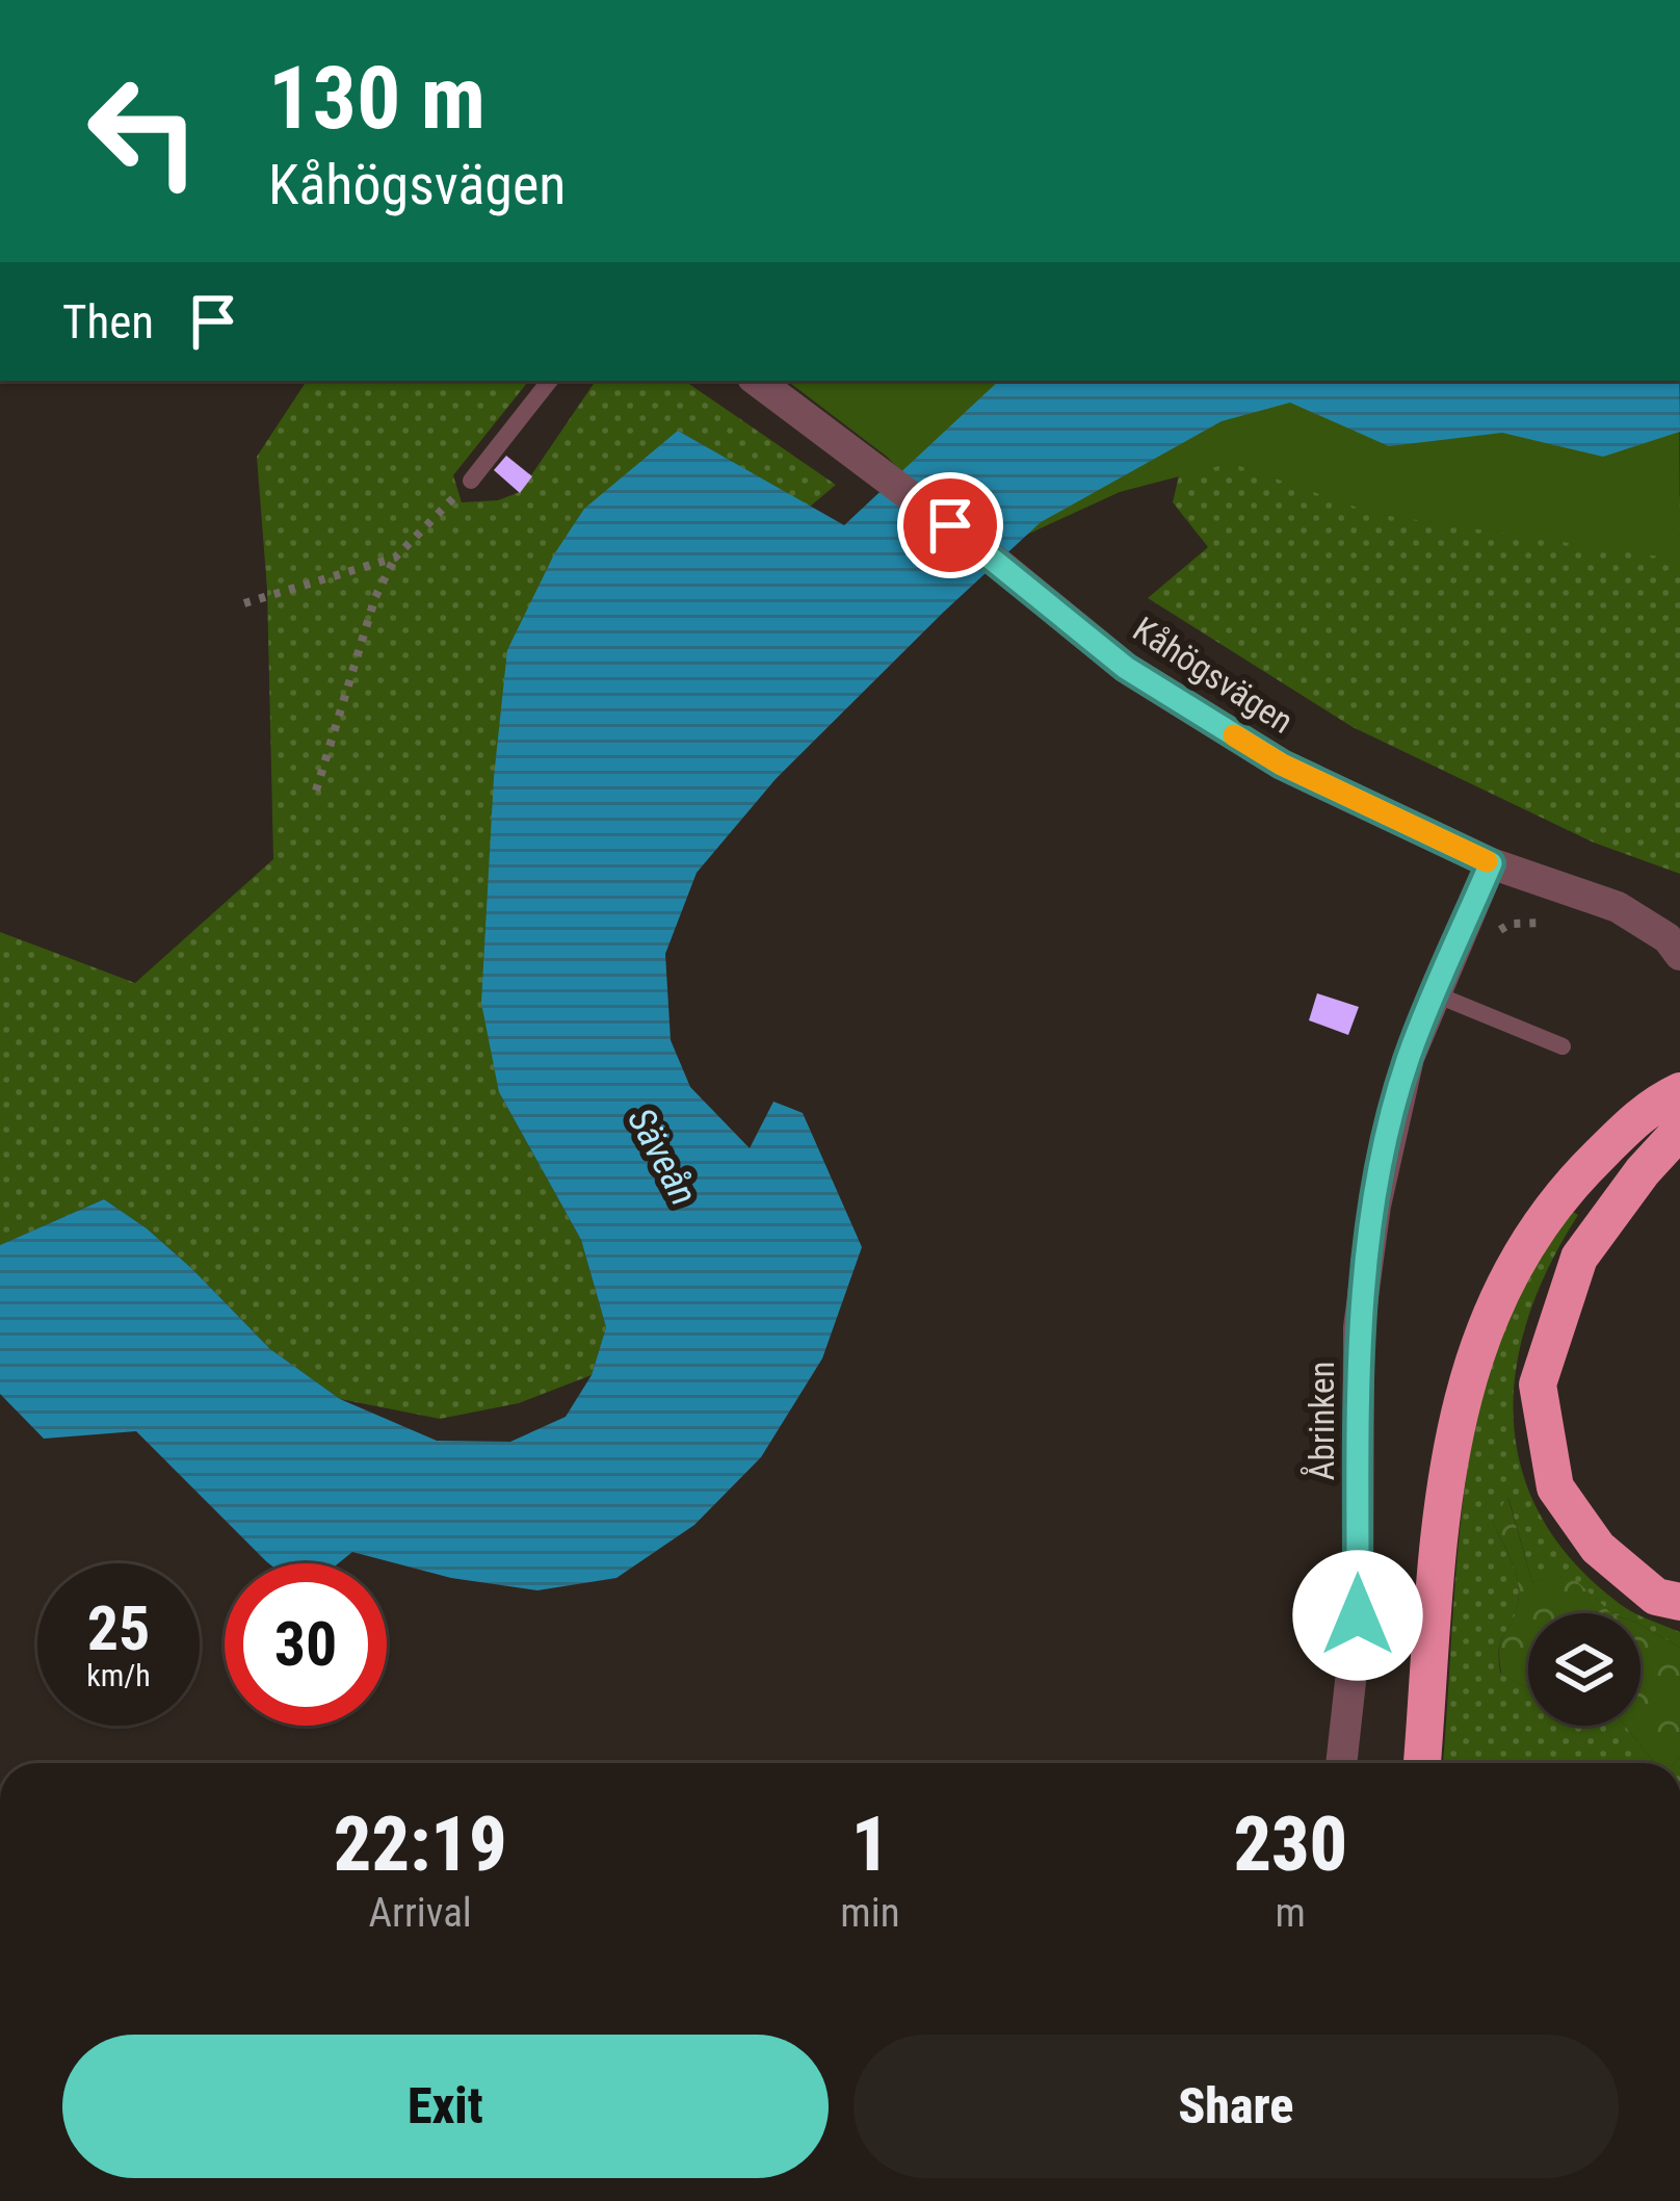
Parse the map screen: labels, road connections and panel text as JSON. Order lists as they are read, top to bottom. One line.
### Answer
{"streets":{"street":["Kåhögsvägen","Åbrinken"]},"crossings":[["Kåhögsvägen","Åbrinken"]],"water":["Säveån"],"page":{"turn":["130 m","Kåhögsvägen"],"then":"Then","speed":"25 km/h","limit":"30","eta":["22:19","Arrival","1","min","230","m"],"buttons":["Exit","Share"]}}
